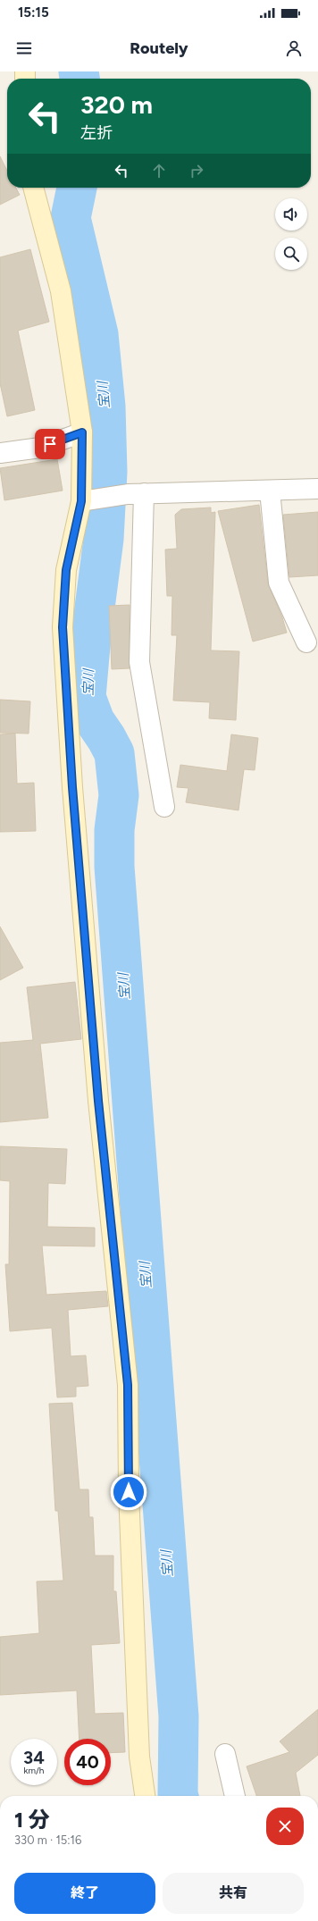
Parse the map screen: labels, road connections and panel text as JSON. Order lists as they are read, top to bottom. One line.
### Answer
{"water":["宝川"],"page":{"status":"15:15","header":"Routely","turn":["320 m","左折"],"speed":"34 km/h","limit":"40","heading":["1 分","330 m · 15:16"],"buttons":["終了","共有"]}}
